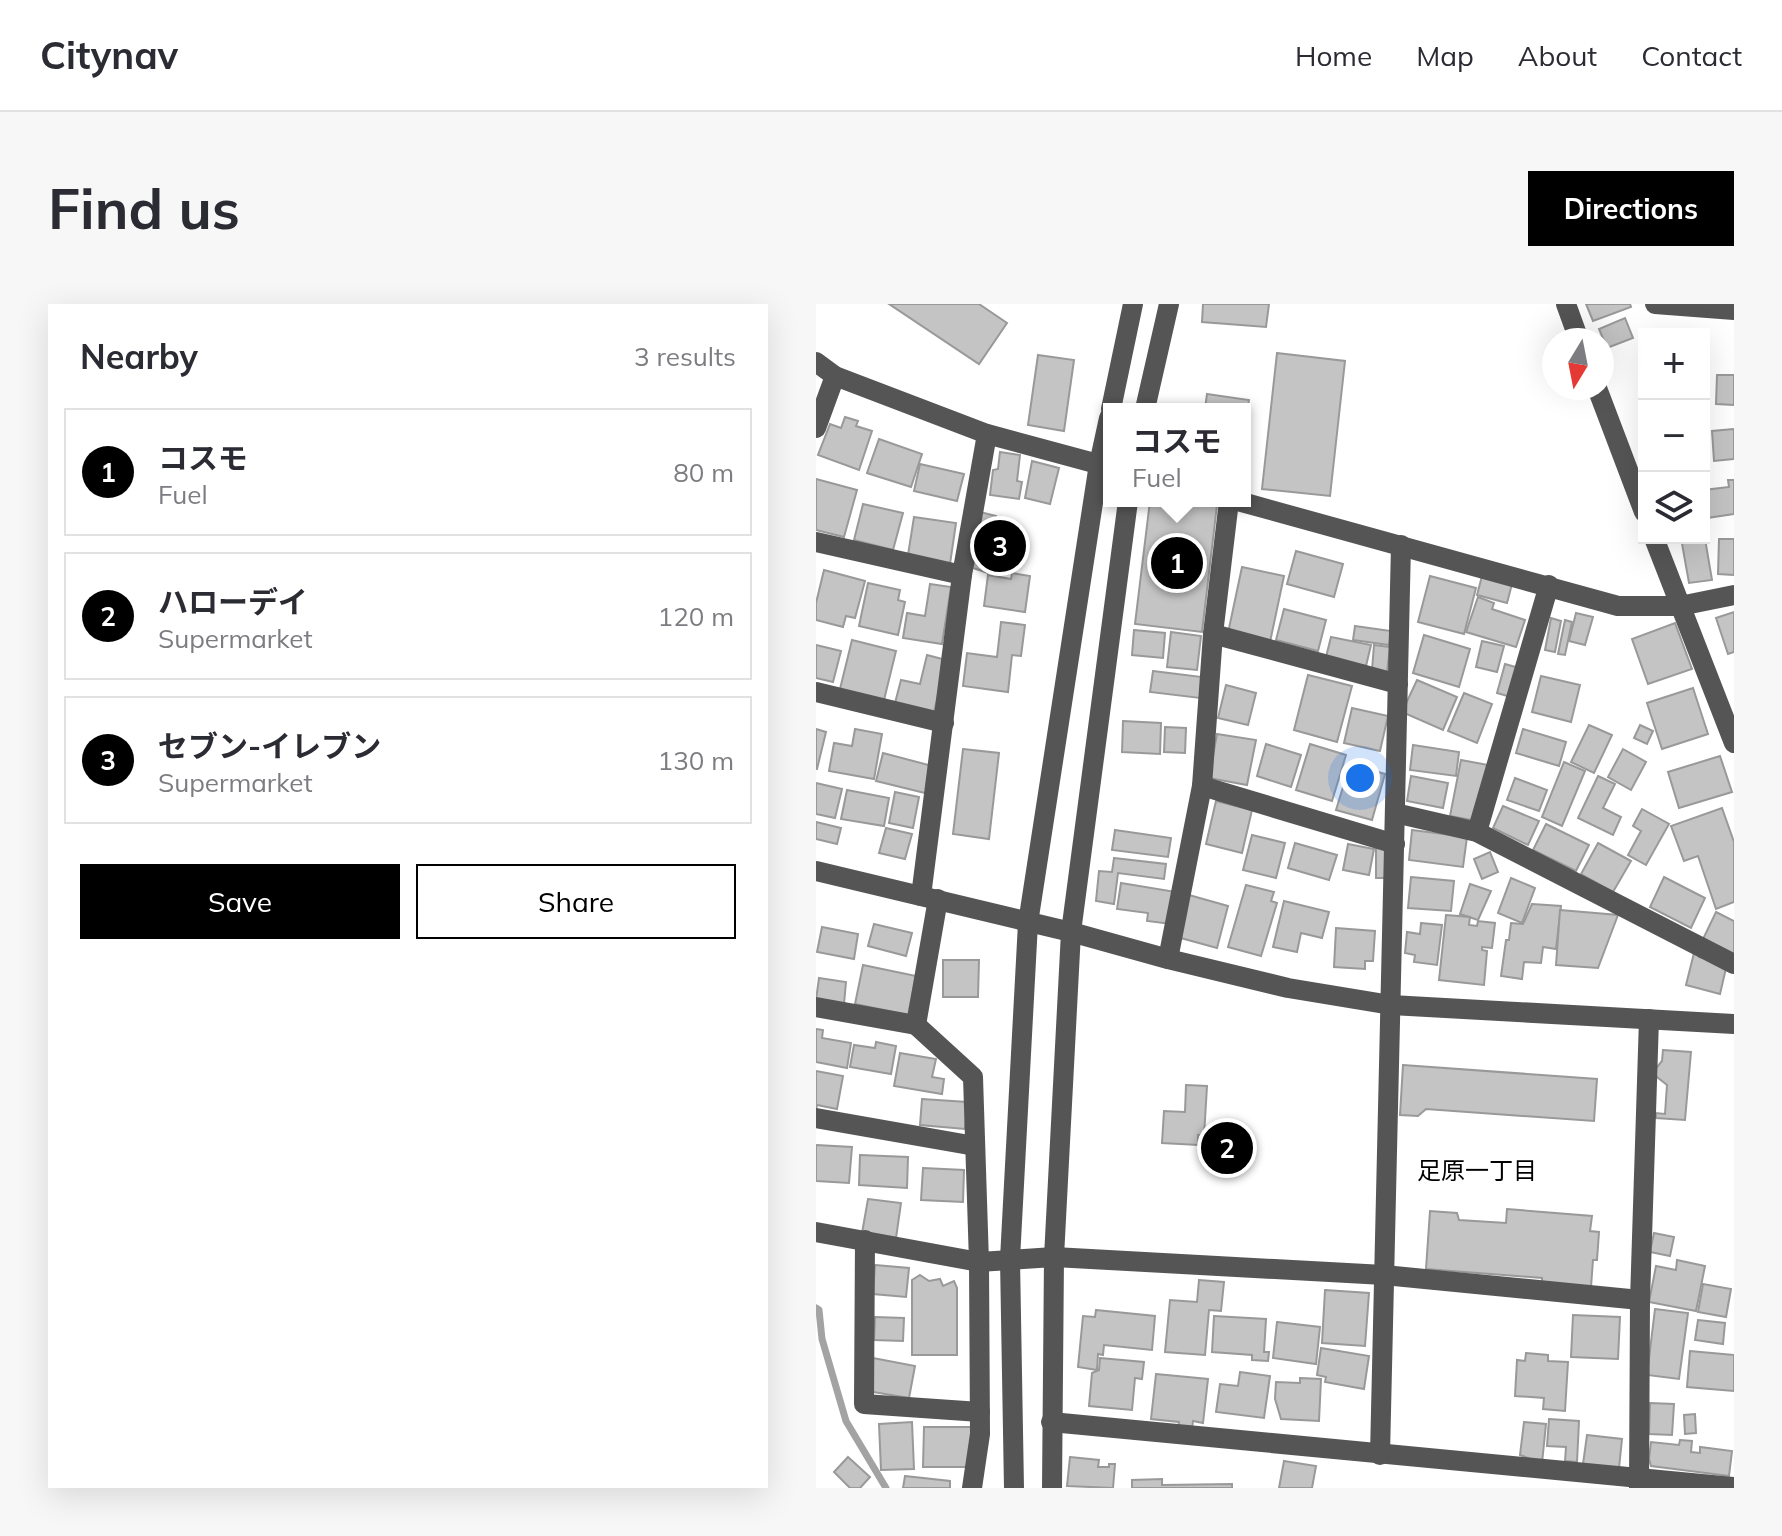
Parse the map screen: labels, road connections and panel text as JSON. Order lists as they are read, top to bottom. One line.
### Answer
{"districts":["足原一丁目"],"north":"bottom","page":{"header":"Citynav","nav":["Home","Map","About","Contact"],"buttons":["Directions",["Save","Share"]],"title":"Find us","heading":["Nearby","3 results"],"map_buttons":["+","−"],"popup":["コスモ","Fuel"],"list":[{"mark":"1","name":"コスモ","note":"Fuel","value":"80 m"},{"mark":"2","name":"ハローデイ","note":"Supermarket","value":"120 m"},{"mark":"3","name":"セブン-イレブン","note":"Supermarket","value":"130 m"}],"pins":["3","1","2"]}}
